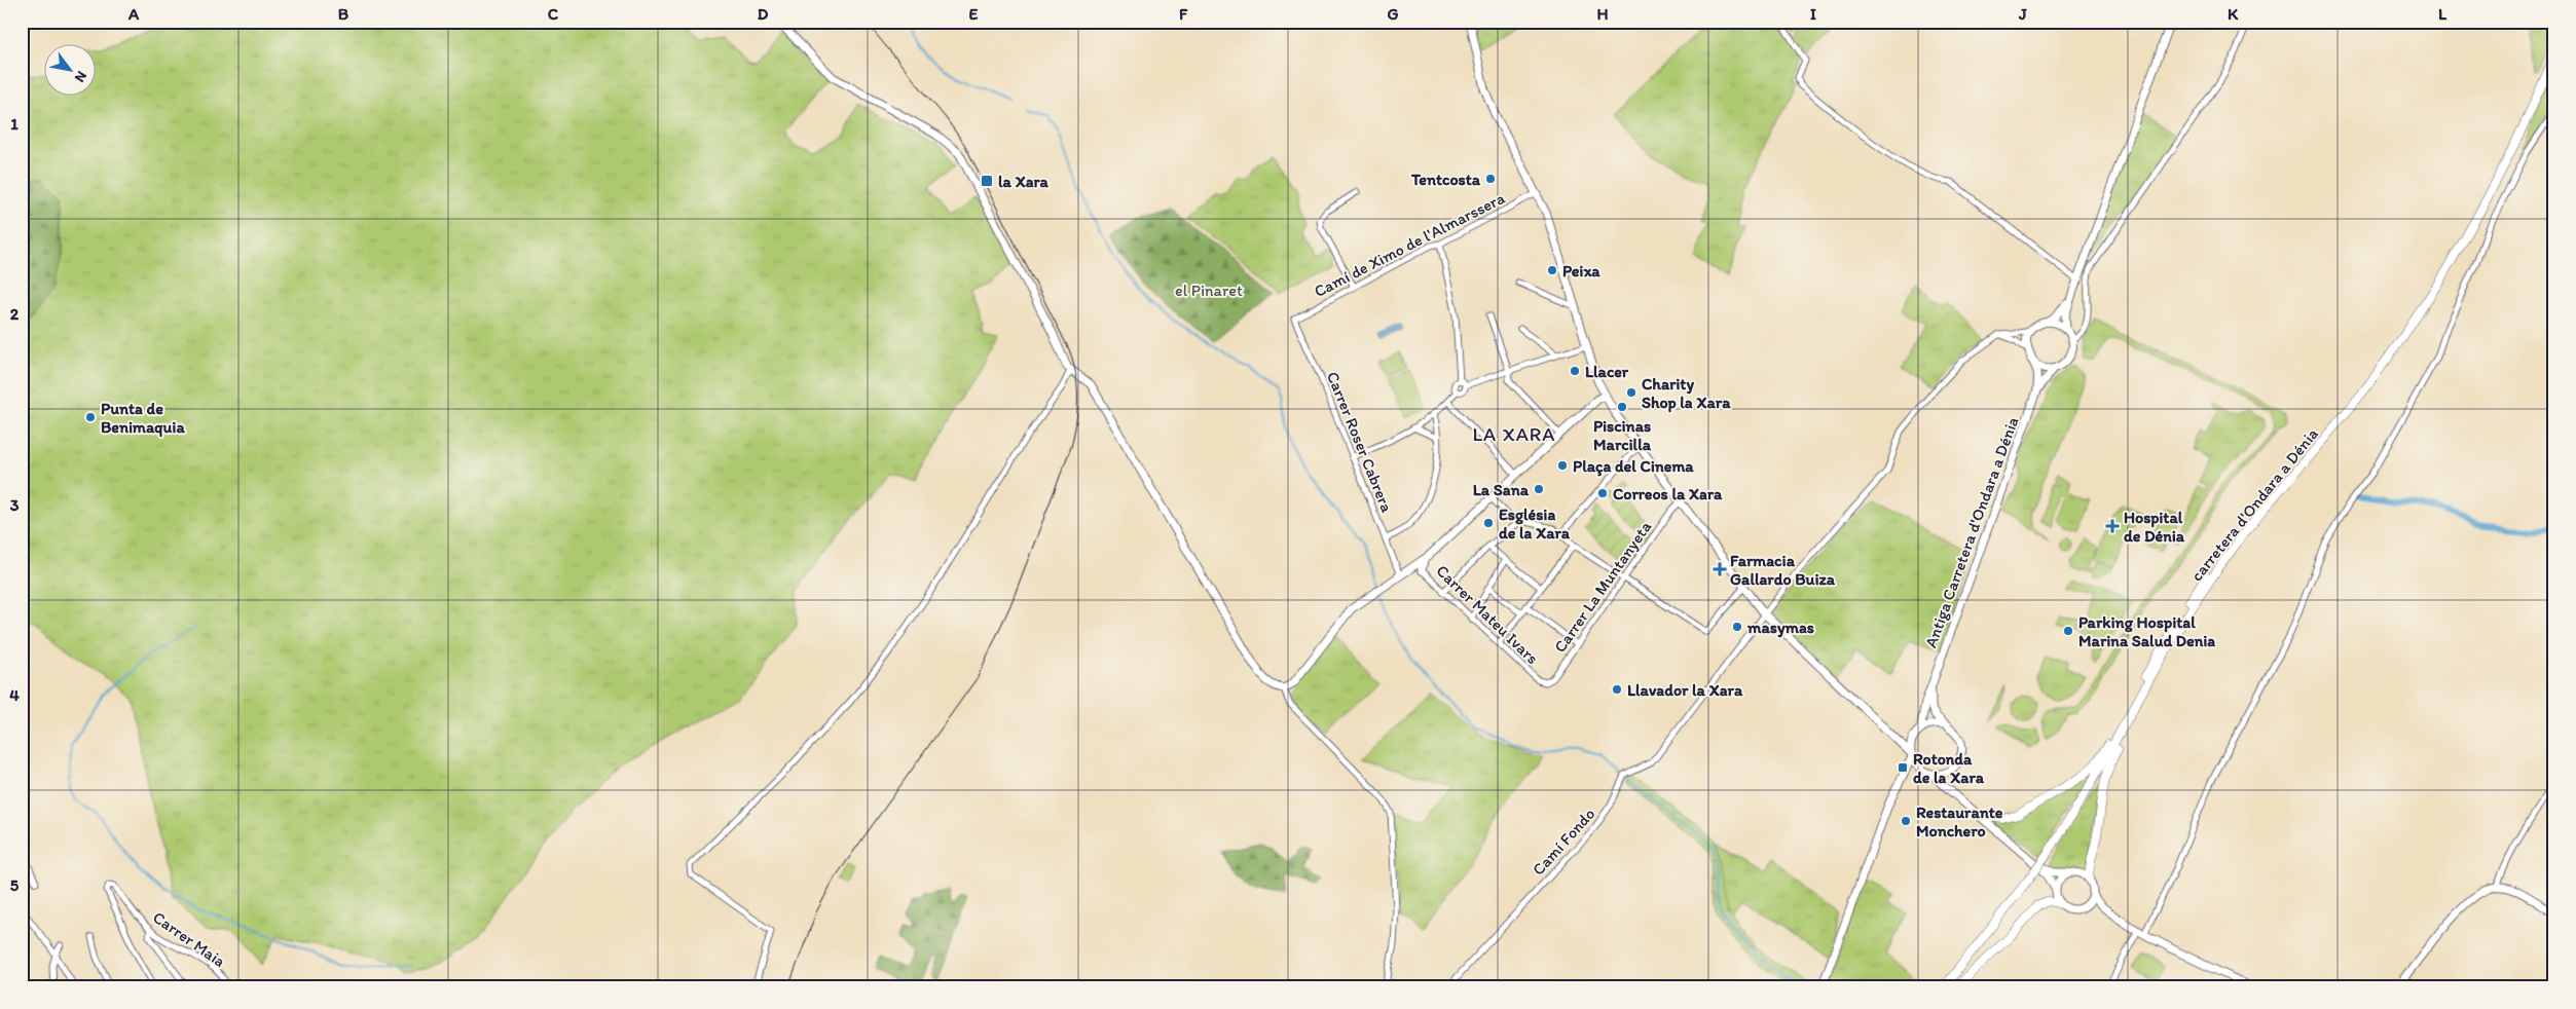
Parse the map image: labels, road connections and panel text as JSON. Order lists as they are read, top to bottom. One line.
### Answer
{"streets":{"main road":["carretera d'Ondara a Dénia","Antiga Carretera d'Ondara a Dénia"],"street":["Camí de Ximo de l'Almarssera","Carrer Roser Cabrera","Carrer La Muntanyeta","Carrer Mateu Ivars","Camí Fondo","Carrer Maia"]},"crossings":[["Camí de Ximo de l'Almarssera","Carrer Roser Cabrera"],["Carrer La Muntanyeta","Carrer Mateu Ivars"]],"districts":["LA XARA"],"parks":["el Pinaret"],"places":{"other":["Tentcosta","Peixa","Llacer","Charity Shop la Xara","Piscinas Marcilla","Punta de Benimaquia","Plaça del Cinema","La Sana","Correos la Xara","Església de la Xara","masymas","Parking Hospital Marina Salud Denia","Llavador la Xara","Restaurante Monchero"],"transit":["la Xara","Rotonda de la Xara"],"health":["Hospital de Dénia","Farmacia Gallardo Buiza"]},"north":"bottom right","grid":{"columns":["A","B","C","D","E","F","G","H","I","J","K","L"],"rows":["1","2","3","4","5"]}}
